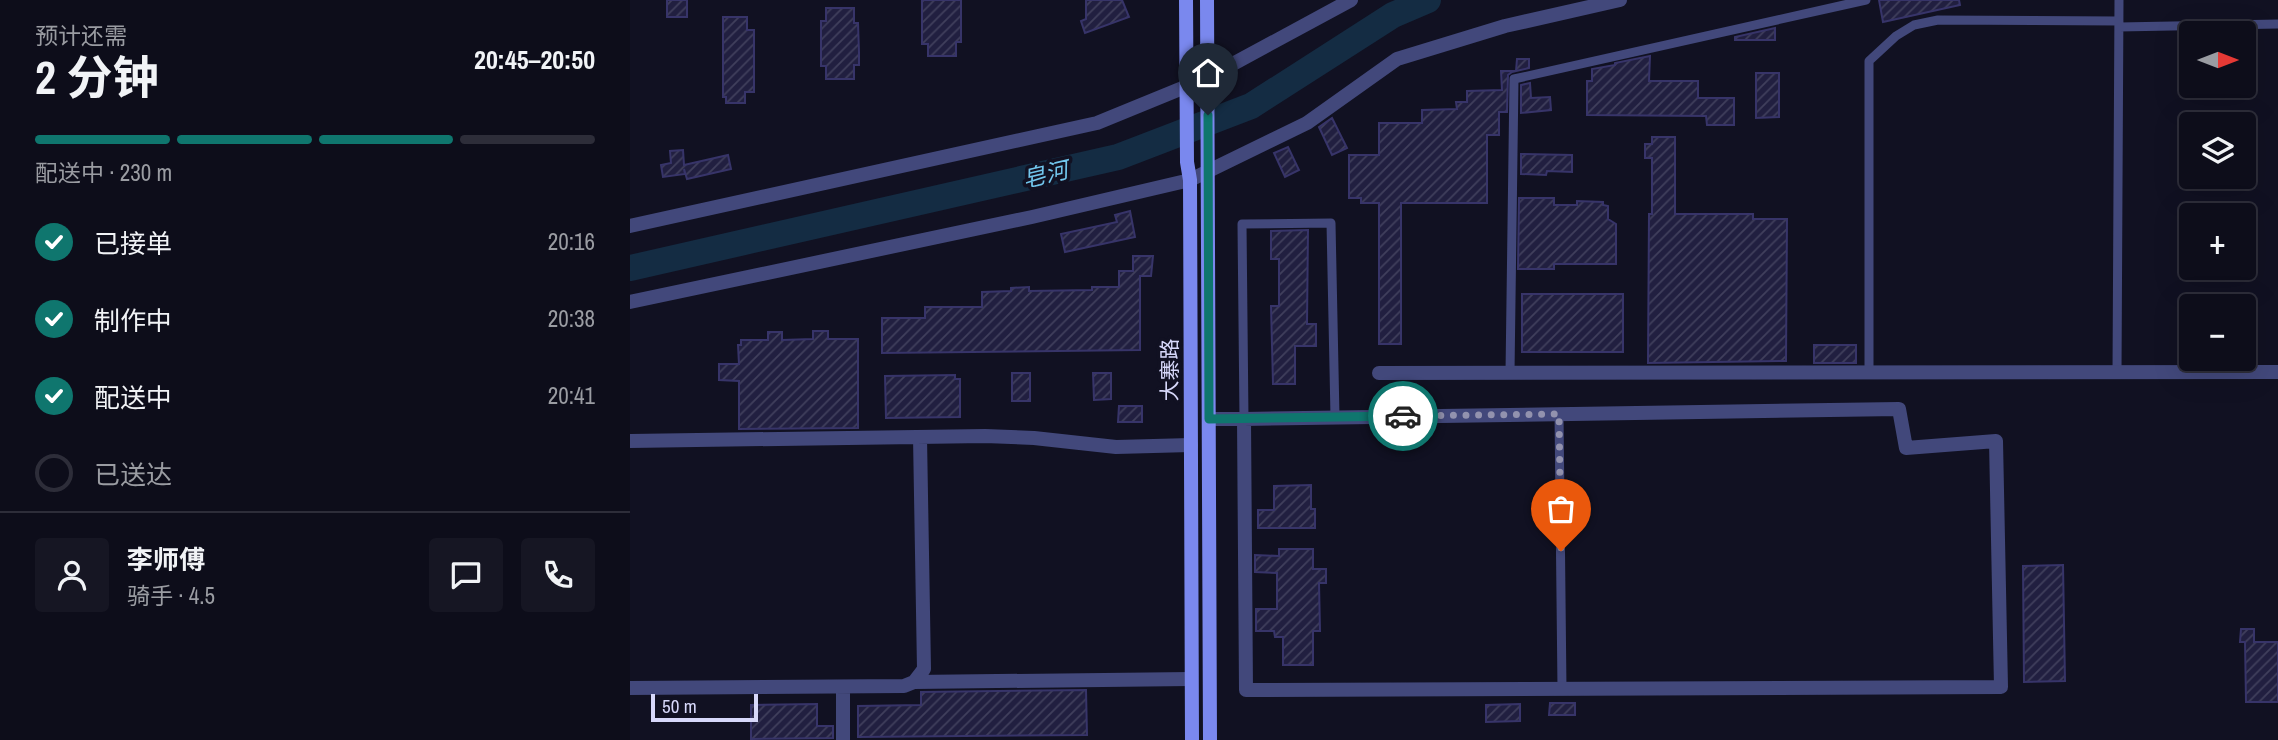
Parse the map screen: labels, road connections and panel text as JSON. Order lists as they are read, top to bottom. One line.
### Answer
{"streets":{"main road":["大寨路"]},"water":["皂河"],"scale_bar":"50 m","north":"right","page":{"heading":["2 分钟","预计还需","20:45–20:50"],"panel":["李师傅","骑手 · 4.5"],"map_buttons":["+","−"],"bar":"配送中 · 230 m","list":[["已接单","20:16"],["制作中","20:38"],["配送中","20:41"],"已送达"],"scale":"50 m"}}
